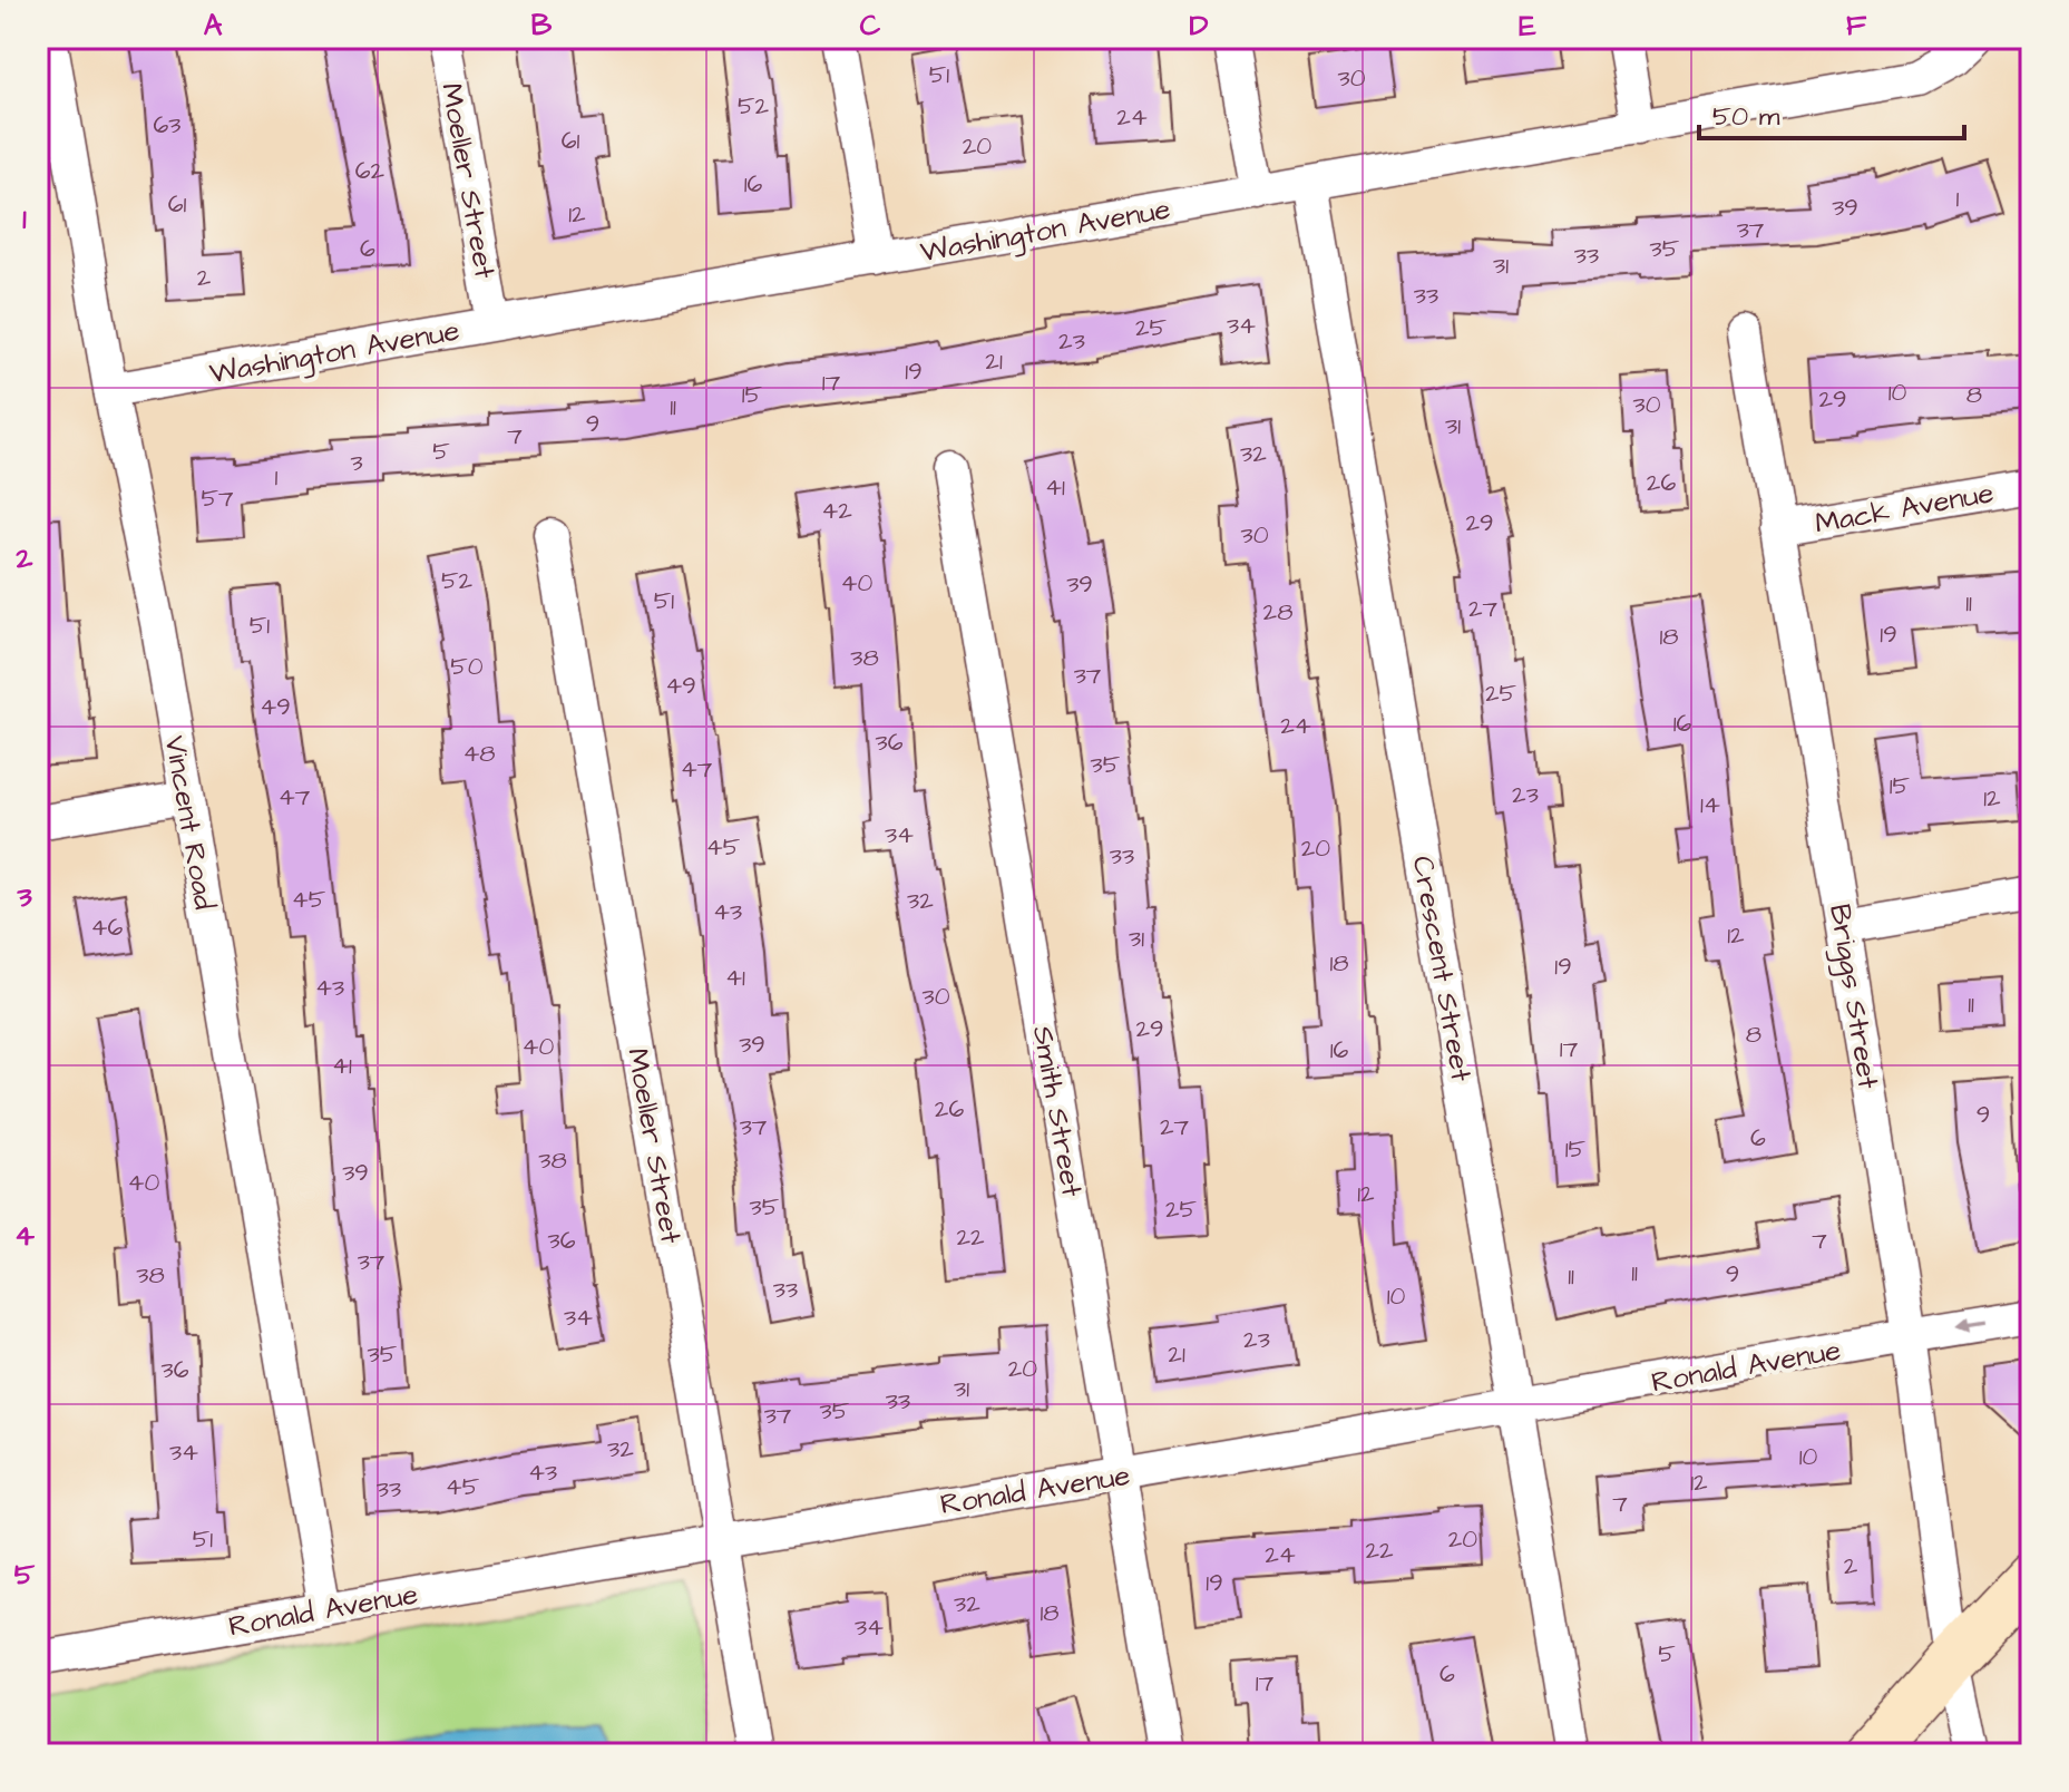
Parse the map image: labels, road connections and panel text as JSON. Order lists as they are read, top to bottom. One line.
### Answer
{"streets":{"street":["Moeller Street","Washington Avenue","Mack Avenue","Vincent Road","Crescent Street","Briggs Street","Smith Street","Ronald Avenue"]},"crossings":[["Moeller Street","Washington Avenue"],["Moeller Street","Ronald Avenue"],["Washington Avenue","Vincent Road"],["Washington Avenue","Crescent Street"],["Mack Avenue","Briggs Street"],["Vincent Road","Ronald Avenue"],["Crescent Street","Ronald Avenue"],["Briggs Street","Ronald Avenue"],["Smith Street","Ronald Avenue"]],"house_numbers":["51","30","52","24","63","61","20","62","16","1","61","39","12","37","6","35","33","31","2","33","34","25","23","21","19","17","10","15","8","29","30","11","9","31","7","5","32","3","1","26","41","57","42","29","30","52","40","39","51","11","27","28","51","19","18","38","50","37","49","25","49","16","24","36","48","35","47","15","23","47","12","14","34","45","20","33","45","32","43","46","12","31","18","19","41","43","30","11","29","8","39","40","17","16","41","26","9","37","27","6","15","38","39","40","12","35","25","22","36","7","37","11","9","38","11","33","10","34","23","35","21","20","36","31","33","35","37","32","34","10","43","12","45","33","7","51","20","22","24","2","19","32","18","34","5","6","17"],"scale_bar":"50 m","grid":{"columns":["A","B","C","D","E","F"],"rows":["1","2","3","4","5"]}}
